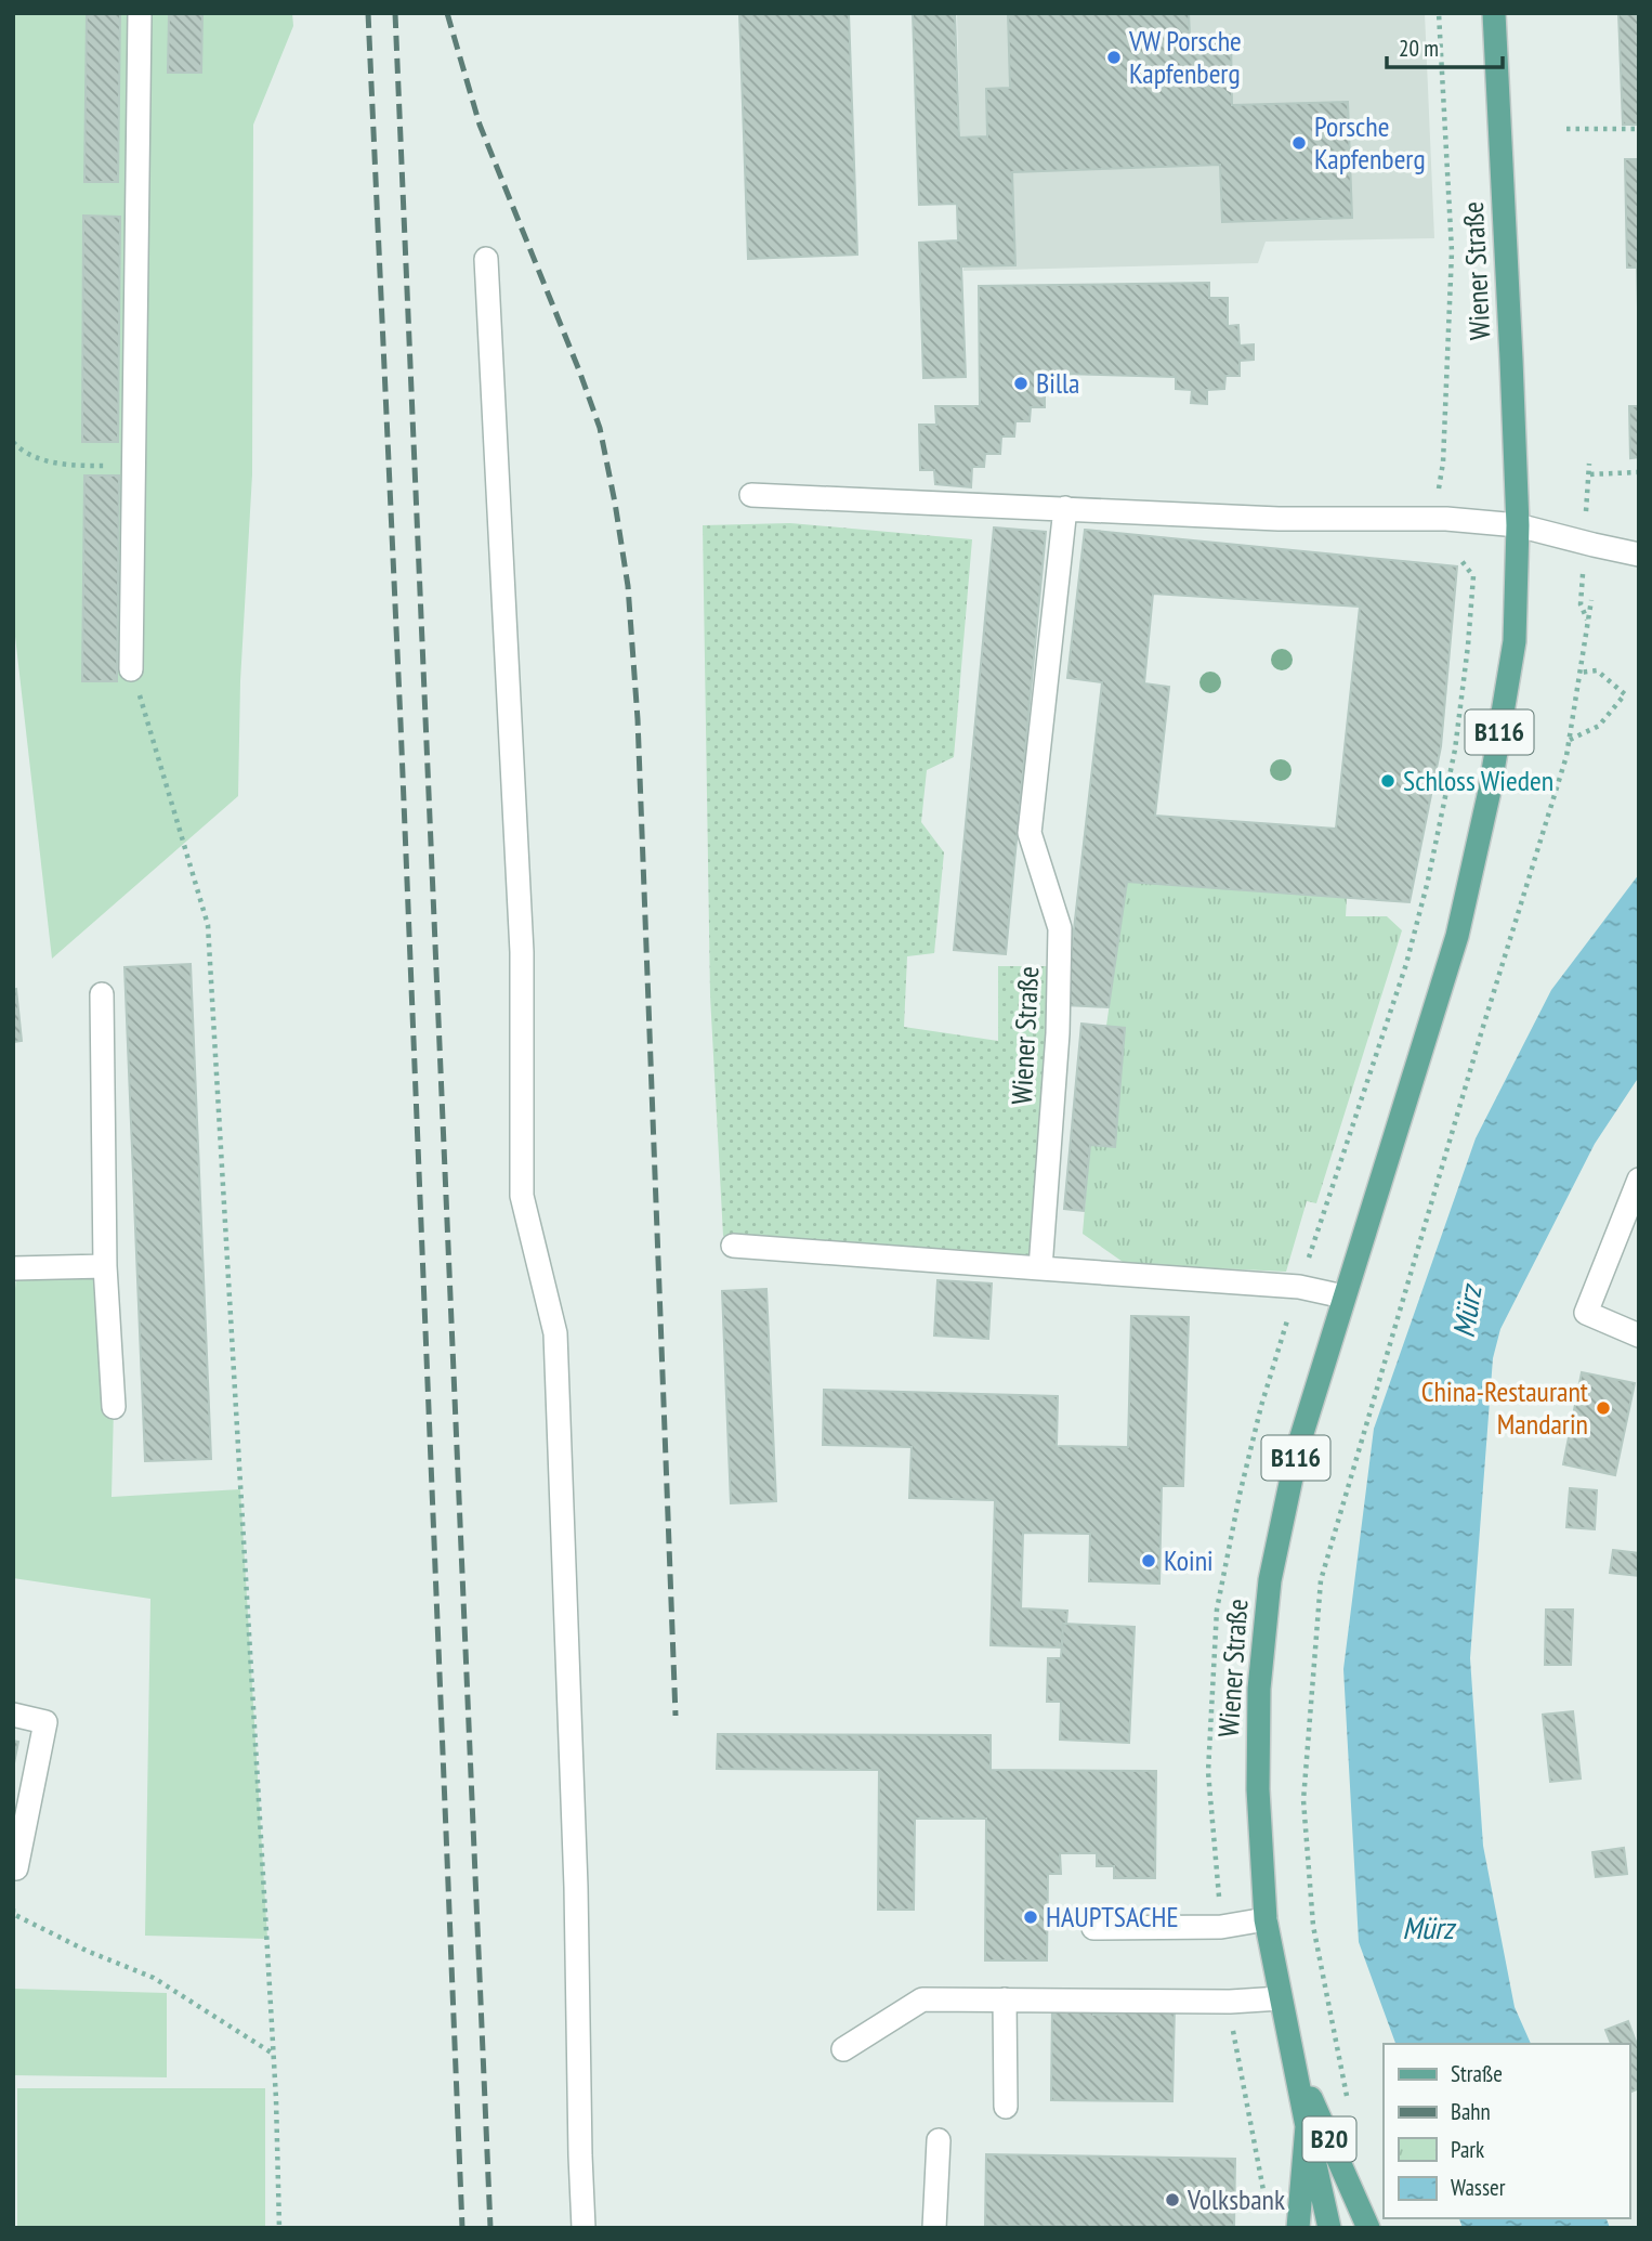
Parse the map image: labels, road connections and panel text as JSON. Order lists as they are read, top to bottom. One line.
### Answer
{"streets":{"main road":["Wiener Straße","B116","B20"]},"crossings":[["Wiener Straße","B116"]],"water":["Mürz"],"places":["VW Porsche Kapfenberg","Porsche Kapfenberg","Billa","Schloss Wieden","China-Restaurant Mandarin","Koini","HAUPTSACHE","Volksbank"],"legend":["Straße","Bahn","Park","Wasser"],"scale_bar":"20 m"}
